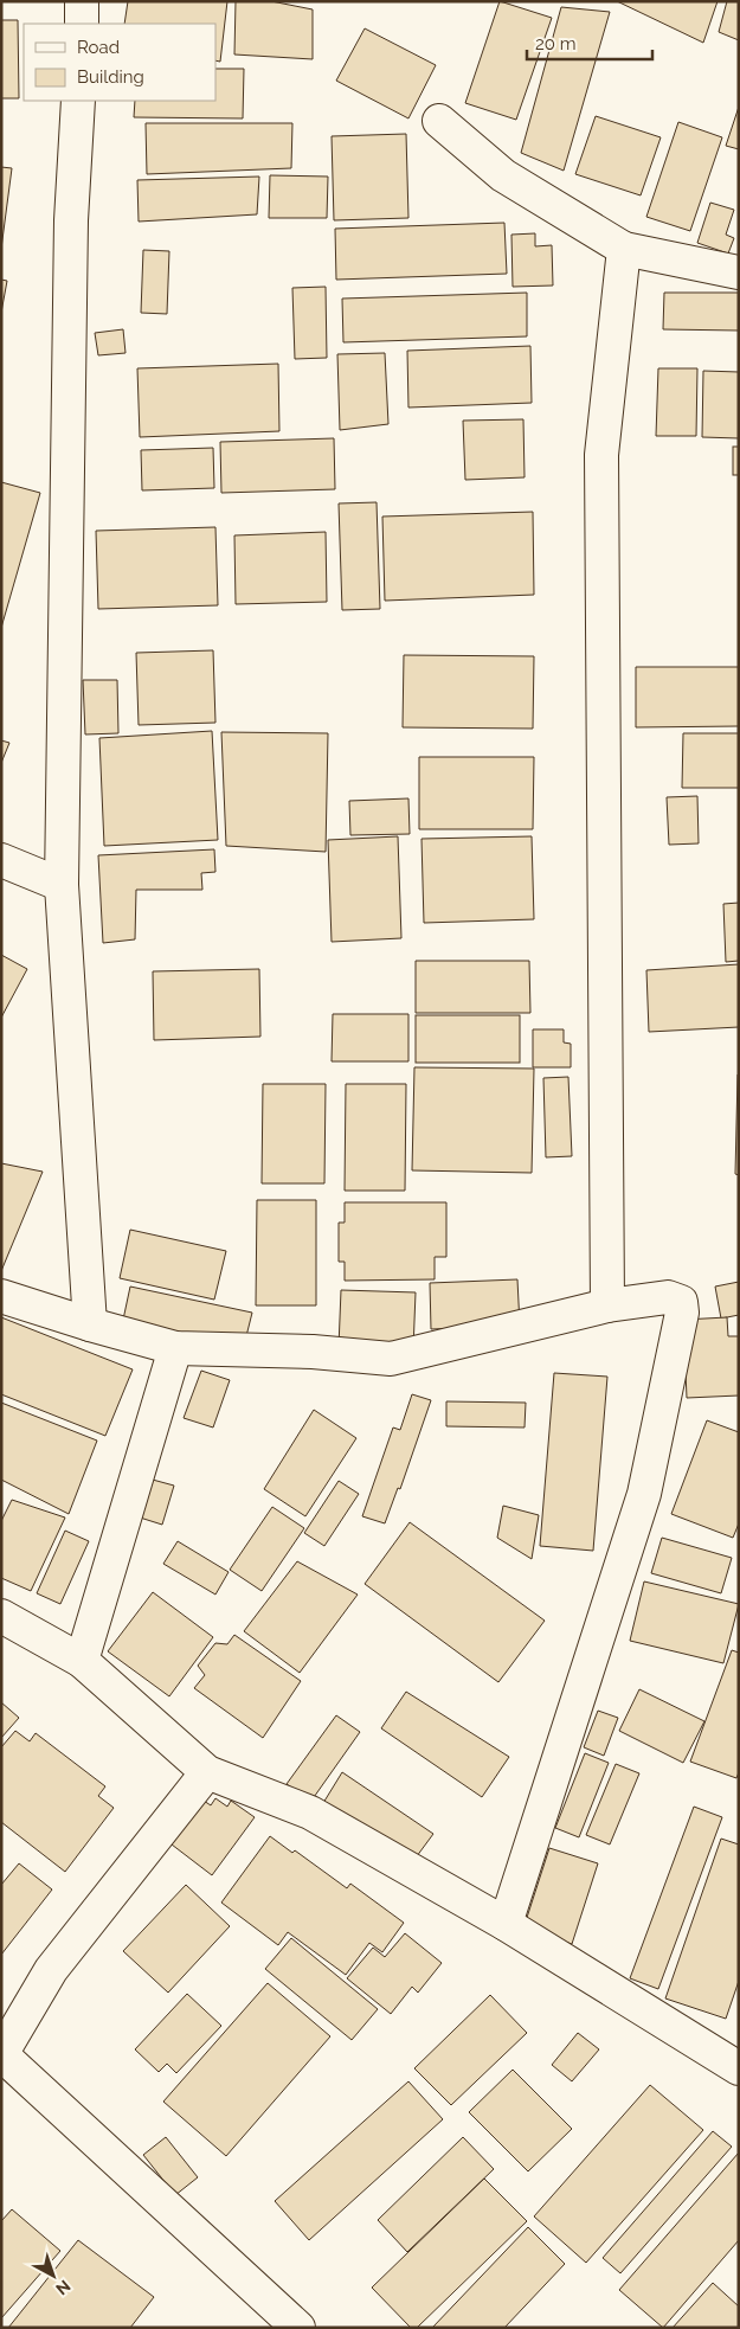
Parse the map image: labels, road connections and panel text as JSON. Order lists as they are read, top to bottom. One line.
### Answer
{"legend":["Road","Building"],"scale_bar":"20 m","north":"bottom right"}
